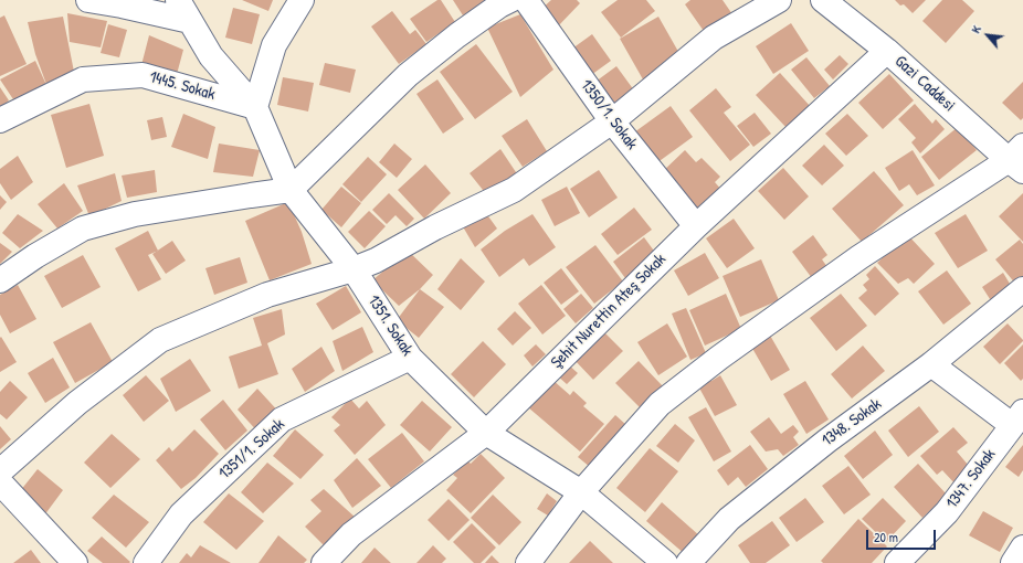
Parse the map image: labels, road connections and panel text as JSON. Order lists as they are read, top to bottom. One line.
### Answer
{"streets":{"street":["Gazi Caddesi","1445. Sokak","1350/1. Sokak","Şehit Nurettin Ateş Sokak","1351. Sokak","1348. Sokak","1351/1. Sokak","1347. Sokak"]},"crossings":[["Gazi Caddesi","Şehit Nurettin Ateş Sokak"],["1445. Sokak","1351. Sokak"],["1350/1. Sokak","Şehit Nurettin Ateş Sokak"],["Şehit Nurettin Ateş Sokak","1351. Sokak"],["1351. Sokak","1351/1. Sokak"]],"scale_bar":"20 m","north":"top left"}
